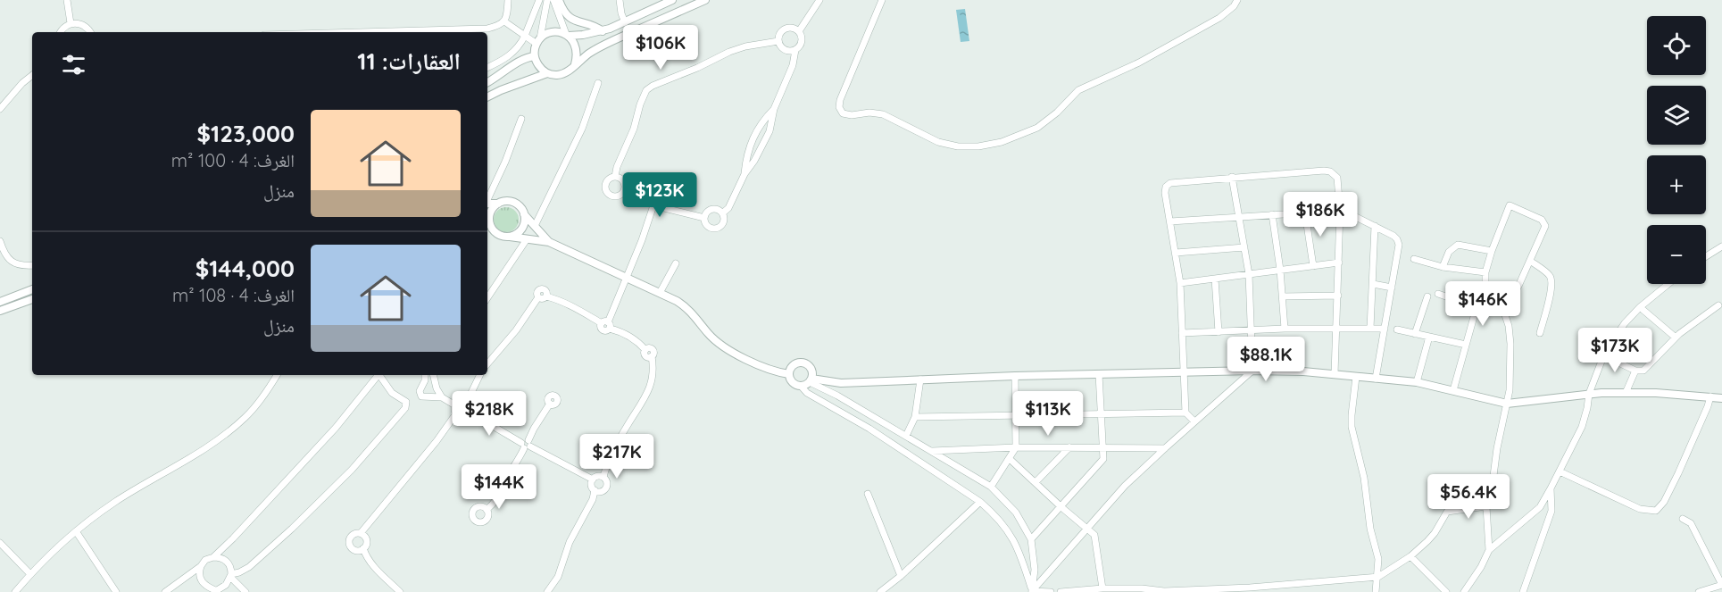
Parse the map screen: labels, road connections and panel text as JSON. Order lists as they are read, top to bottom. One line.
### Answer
{"page":{"map_buttons":["+","−"],"price":["$106K","$123K","$186K","$146K","$173K","$88.1K","$218K","$113K","$217K","$144K","$56.4K"],"heading":"العقارات: 11","list":[{"name":"$123,000","note":"الغرف: 4 · 100 m² · منزل"},{"name":"$144,000","note":"الغرف: 4 · 108 m² · منزل"}]}}
